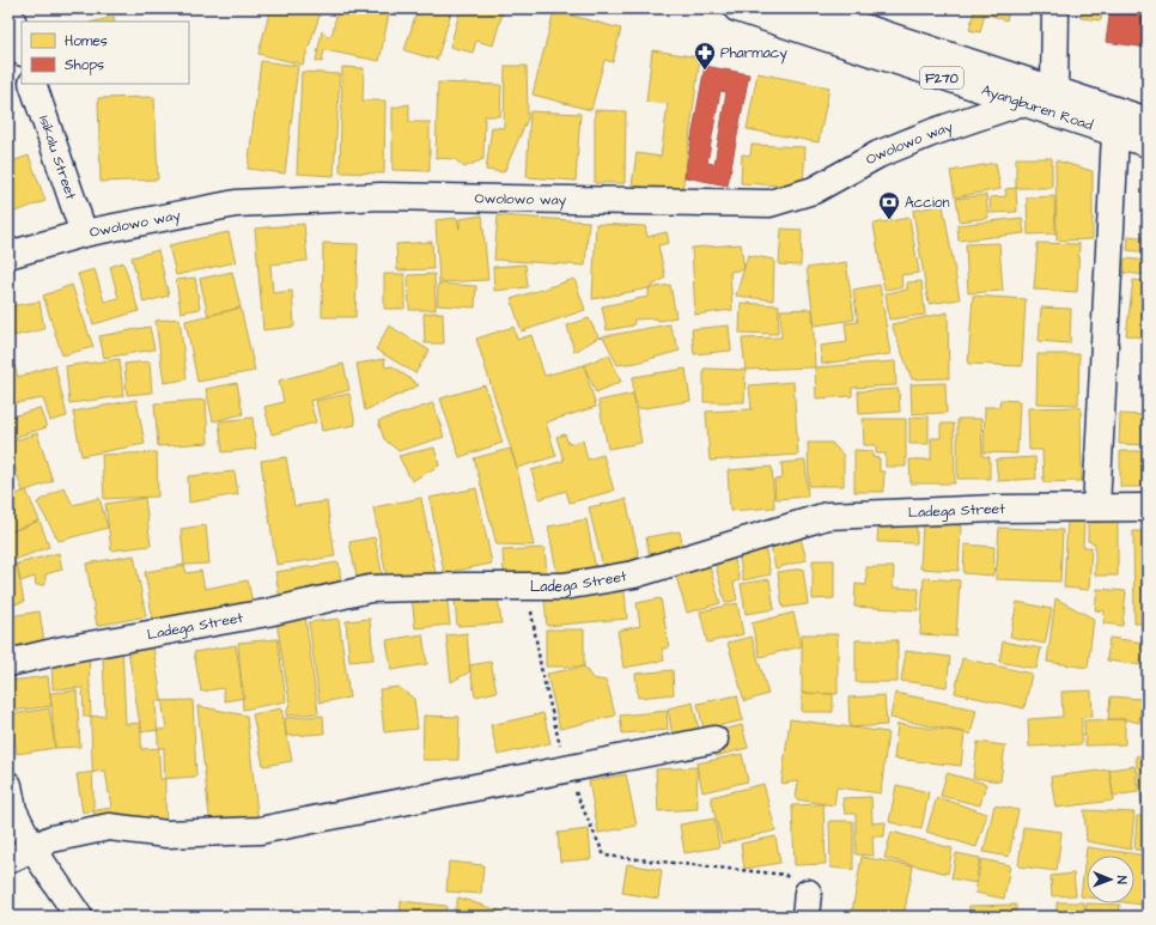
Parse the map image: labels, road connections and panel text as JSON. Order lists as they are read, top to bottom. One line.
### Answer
{"streets":{"street":["F270","Ayangburen Road","Owolowo way","Isikalu Street","Ladega Street"]},"crossings":[["Ayangburen Road","Owolowo way"],["Owolowo way","Isikalu Street"]],"places":{"pharmacy":["Pharmacy"],"bank":["Accion"]},"legend":["Homes","Shops"],"north":"right"}
